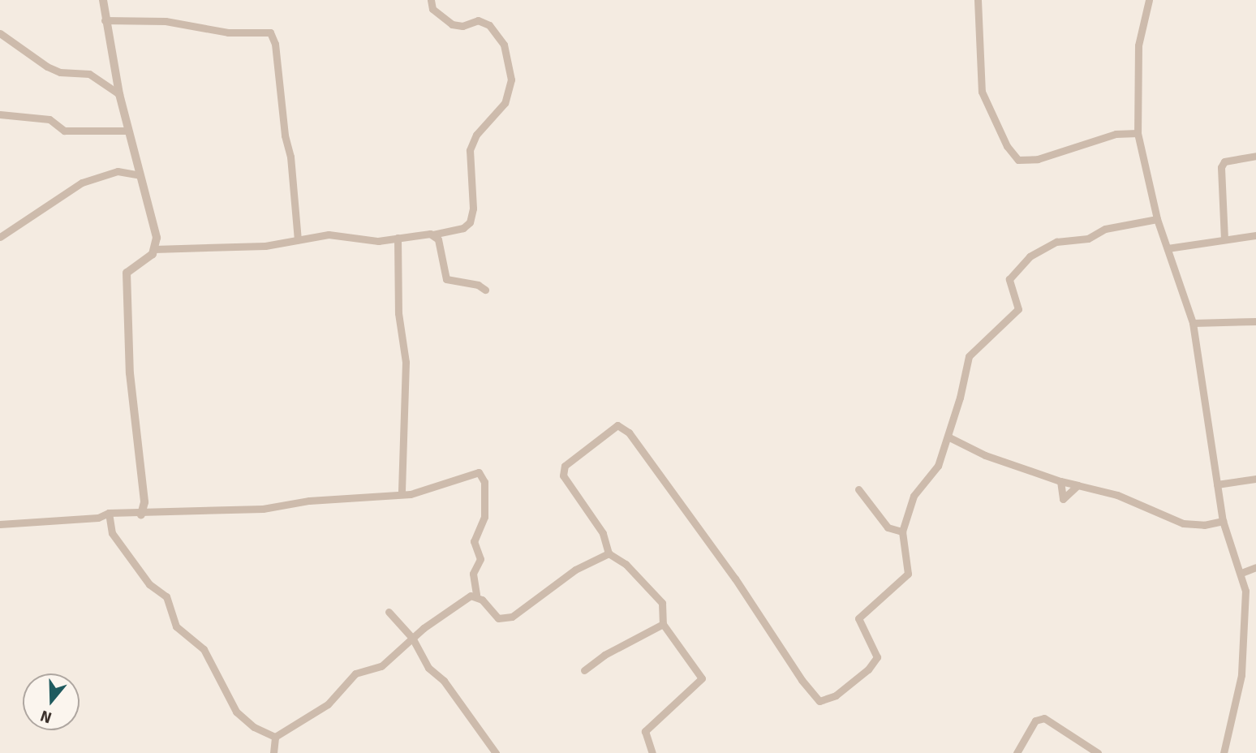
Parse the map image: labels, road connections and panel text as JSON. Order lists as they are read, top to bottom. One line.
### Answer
{"north":"bottom"}
